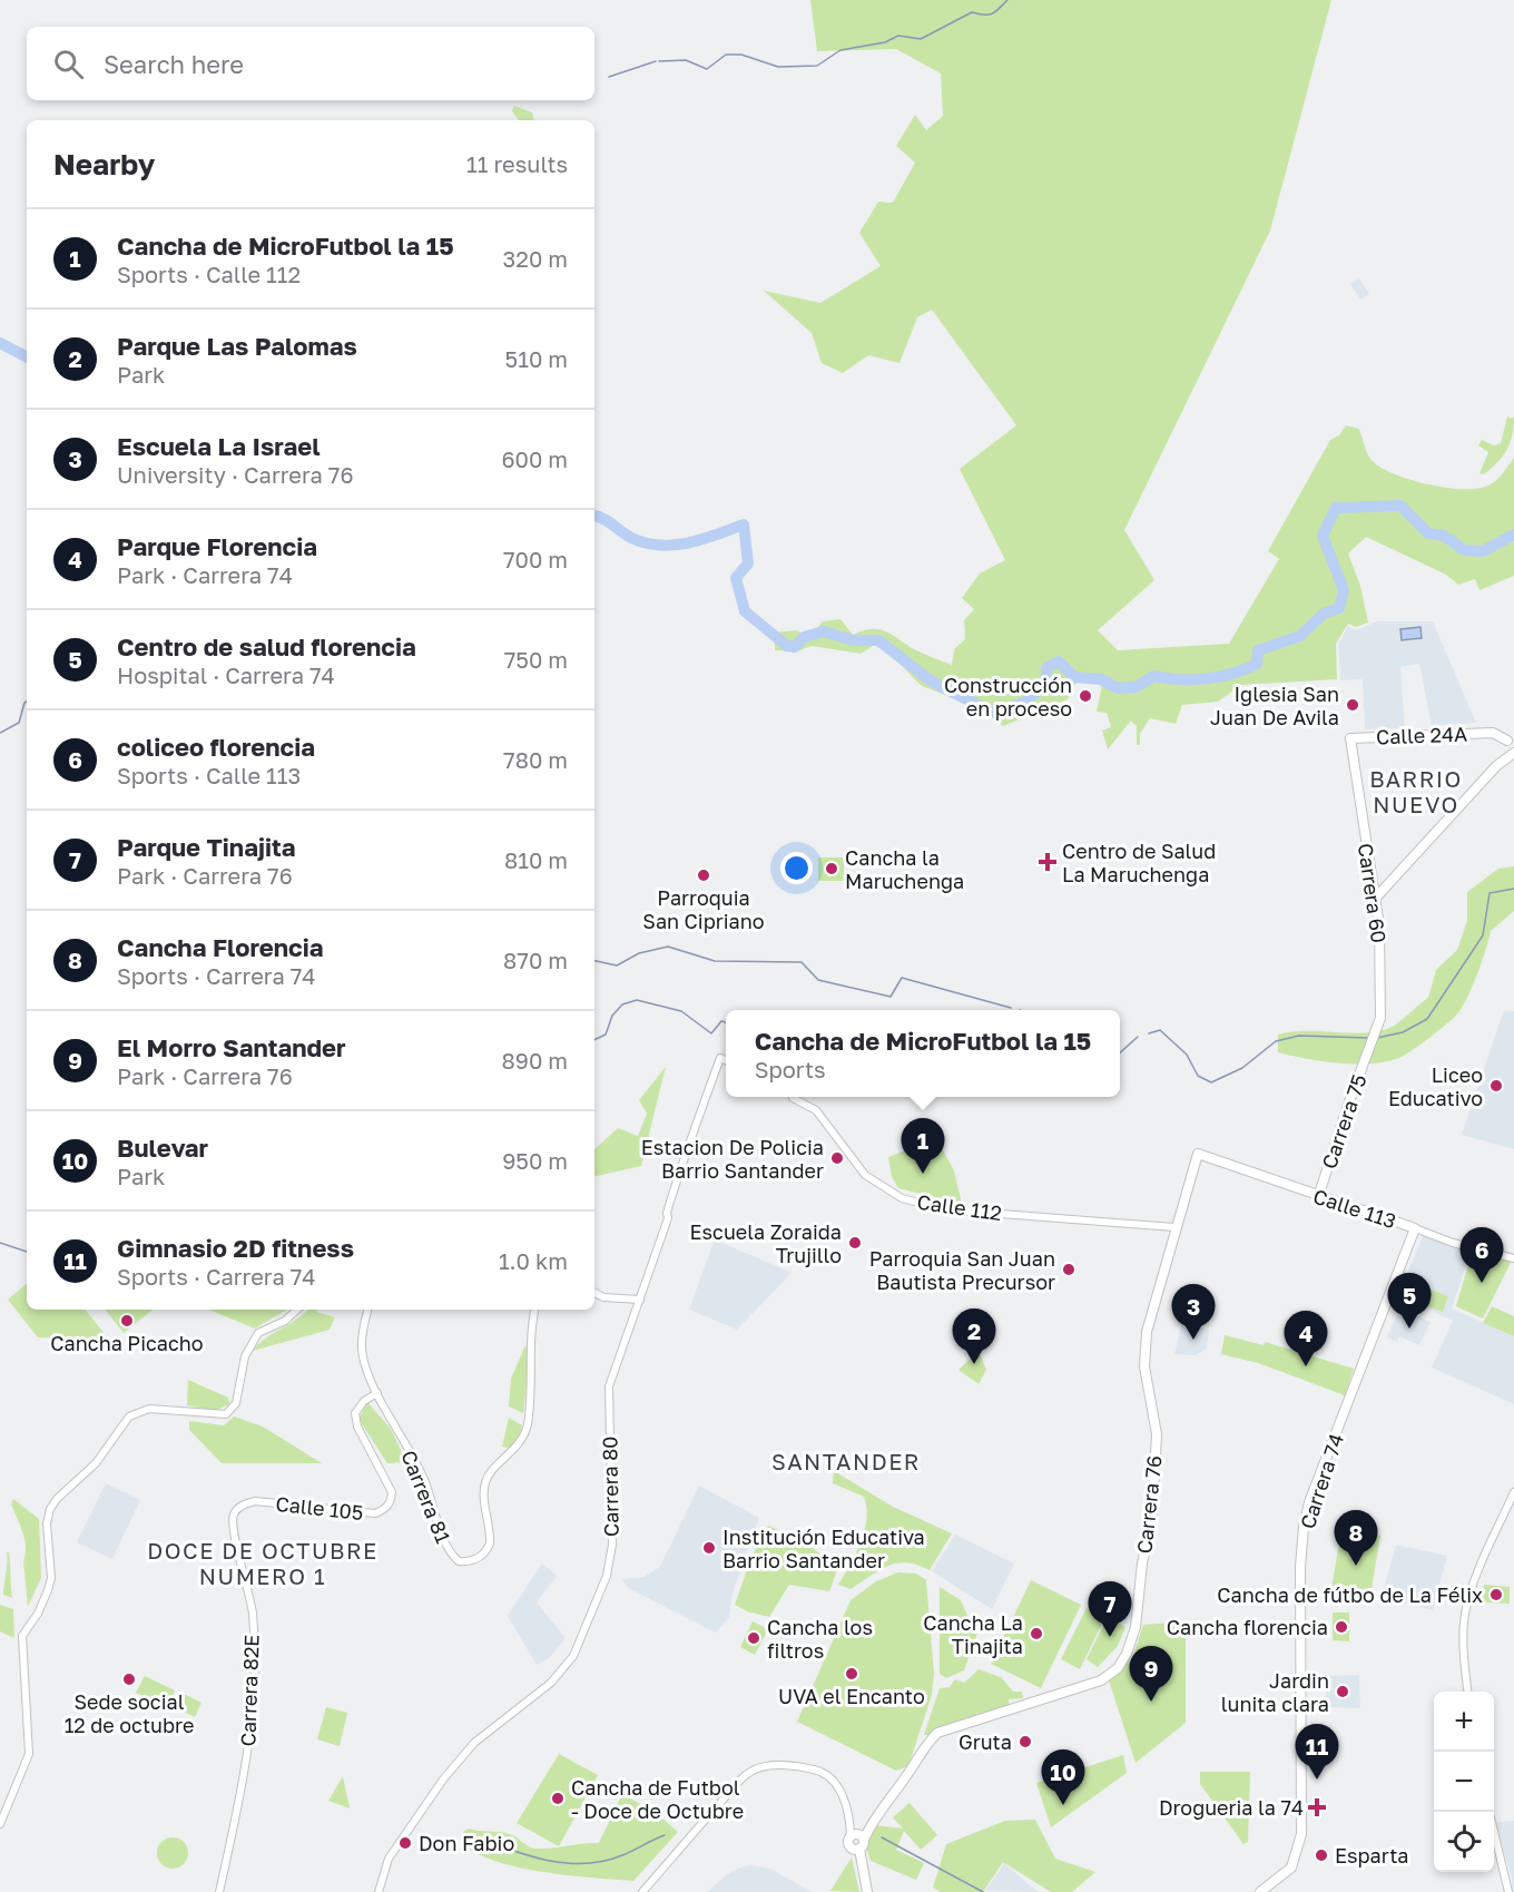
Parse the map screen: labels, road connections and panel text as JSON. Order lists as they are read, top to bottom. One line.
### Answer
{"streets":{"main road":["Calle 24A","Carrera 60","Carrera 75","Calle 113","Carrera 74","Carrera 76"],"street":["Calle 112","Carrera 80","Carrera 81","Calle 105","Carrera 82E"]},"crossings":[["Calle 24A","Carrera 60"],["Carrera 60","Carrera 75"],["Carrera 75","Calle 113"],["Calle 112","Carrera 76"],["Calle 113","Carrera 74"],["Calle 113","Carrera 76"],["Carrera 81","Calle 105"],["Calle 105","Carrera 82E"]],"districts":["BARRIO NUEVO","SANTANDER","DOCE DE OCTUBRE NUMERO 1"],"places":{"other":["Construcción en proceso","Iglesia San Juan De Avila","Cancha la Maruchenga","Parroquia San Cipriano","Liceo Educativo","Estacion De Policia Barrio Santander","Escuela Zoraida Trujillo","Parroquia San Juan Bautista Precursor","Cancha Picacho","Institución Educativa Barrio Santander","Cancha de fútbo de La Félix","Cancha florencia","Cancha La Tinajita","Cancha los filtros","UVA el Encanto","Sede social 12 de octubre","Jardin lunita clara","Gruta","Cancha de Futbol - Doce de Octubre","Don Fabio","Esparta"],"health":["Centro de Salud La Maruchenga","Drogueria la 74"]},"page":{"search":"Search here","heading":["Nearby","11 results"],"list":[{"mark":"1","name":"Cancha de MicroFutbol la 15","note":"Sports · Calle 112","value":"320 m"},{"mark":"2","name":"Parque Las Palomas","note":"Park","value":"510 m"},{"mark":"3","name":"Escuela La Israel","note":"University · Carrera 76","value":"600 m"},{"mark":"4","name":"Parque Florencia","note":"Park · Carrera 74","value":"700 m"},{"mark":"5","name":"Centro de salud florencia","note":"Hospital · Carrera 74","value":"750 m"},{"mark":"6","name":"coliceo florencia","note":"Sports · Calle 113","value":"780 m"},{"mark":"7","name":"Parque Tinajita","note":"Park · Carrera 76","value":"810 m"},{"mark":"8","name":"Cancha Florencia","note":"Sports · Carrera 74","value":"870 m"},{"mark":"9","name":"El Morro Santander","note":"Park · Carrera 76","value":"890 m"},{"mark":"10","name":"Bulevar","note":"Park","value":"950 m"},{"mark":"11","name":"Gimnasio 2D fitness","note":"Sports · Carrera 74","value":"1.0 km"}],"popup":["Cancha de MicroFutbol la 15","Sports"],"pins":["1","6","5","3","2","4","8","7","9","11","10"],"map_buttons":["+","−"]}}
